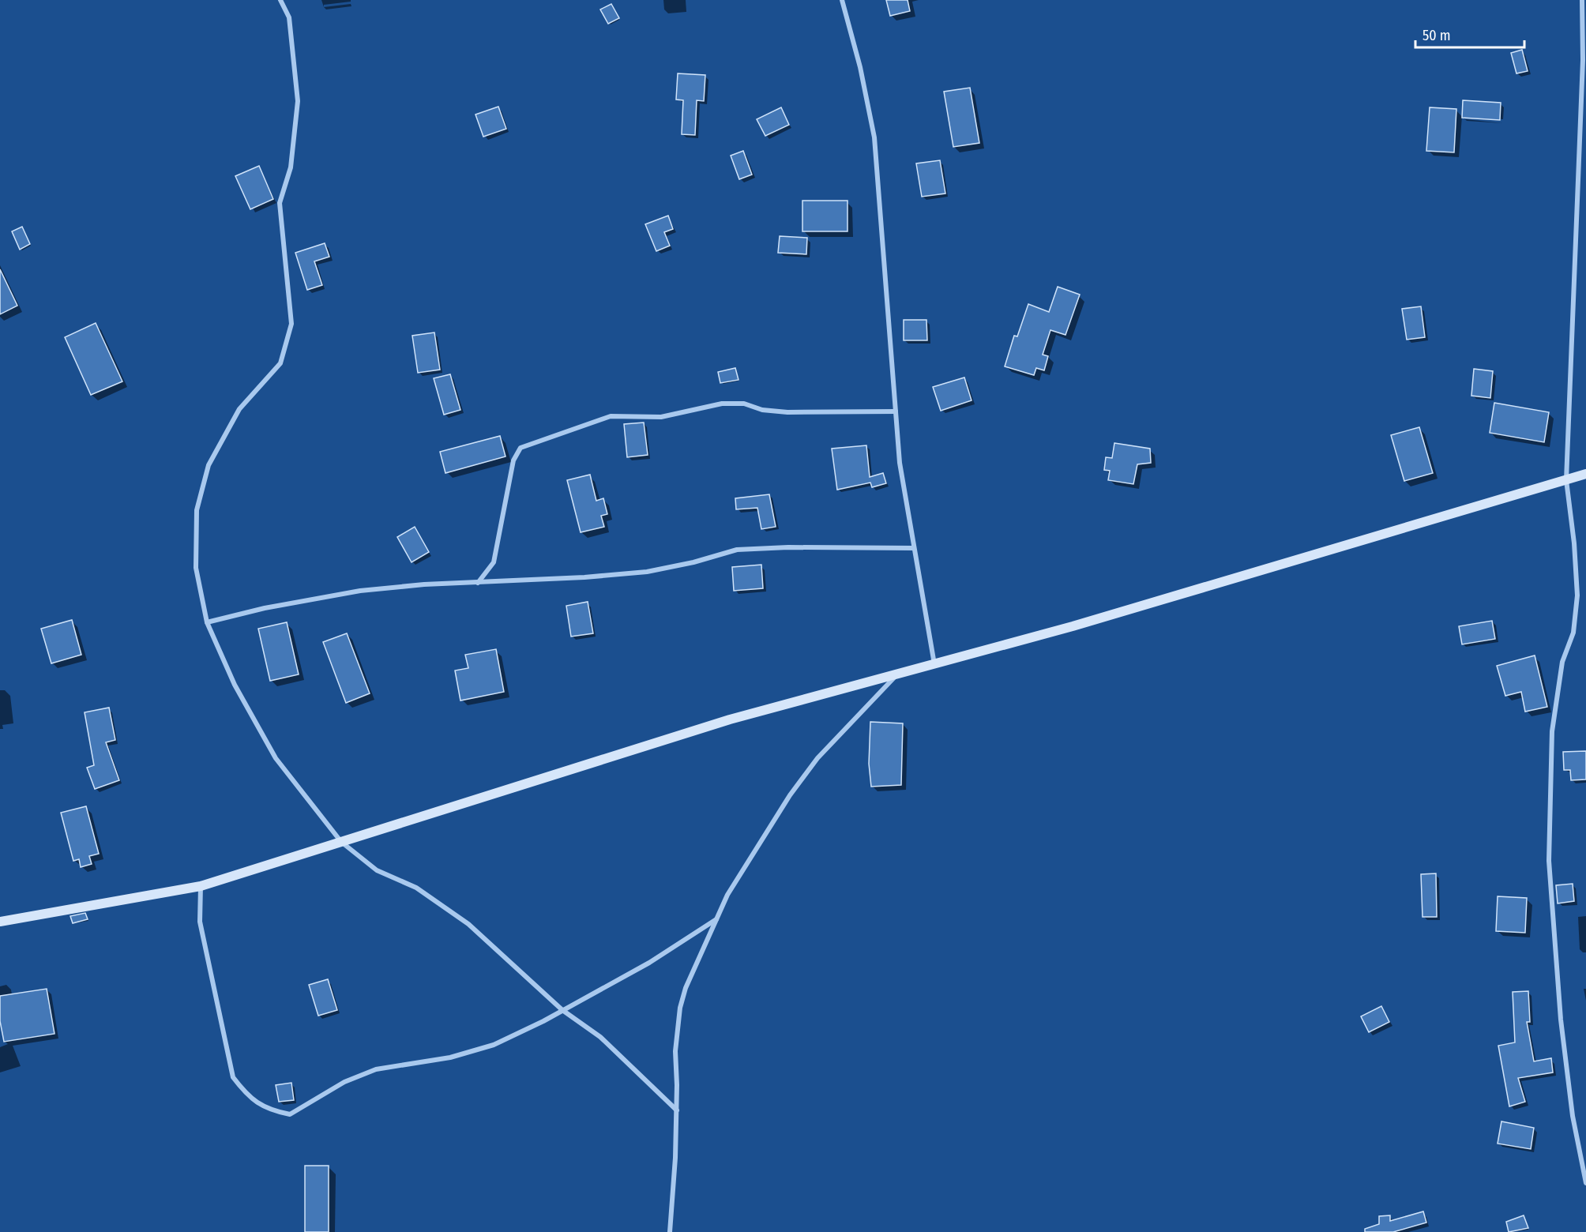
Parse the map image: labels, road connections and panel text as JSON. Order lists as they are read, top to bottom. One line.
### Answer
{"scale_bar":"50 m"}
